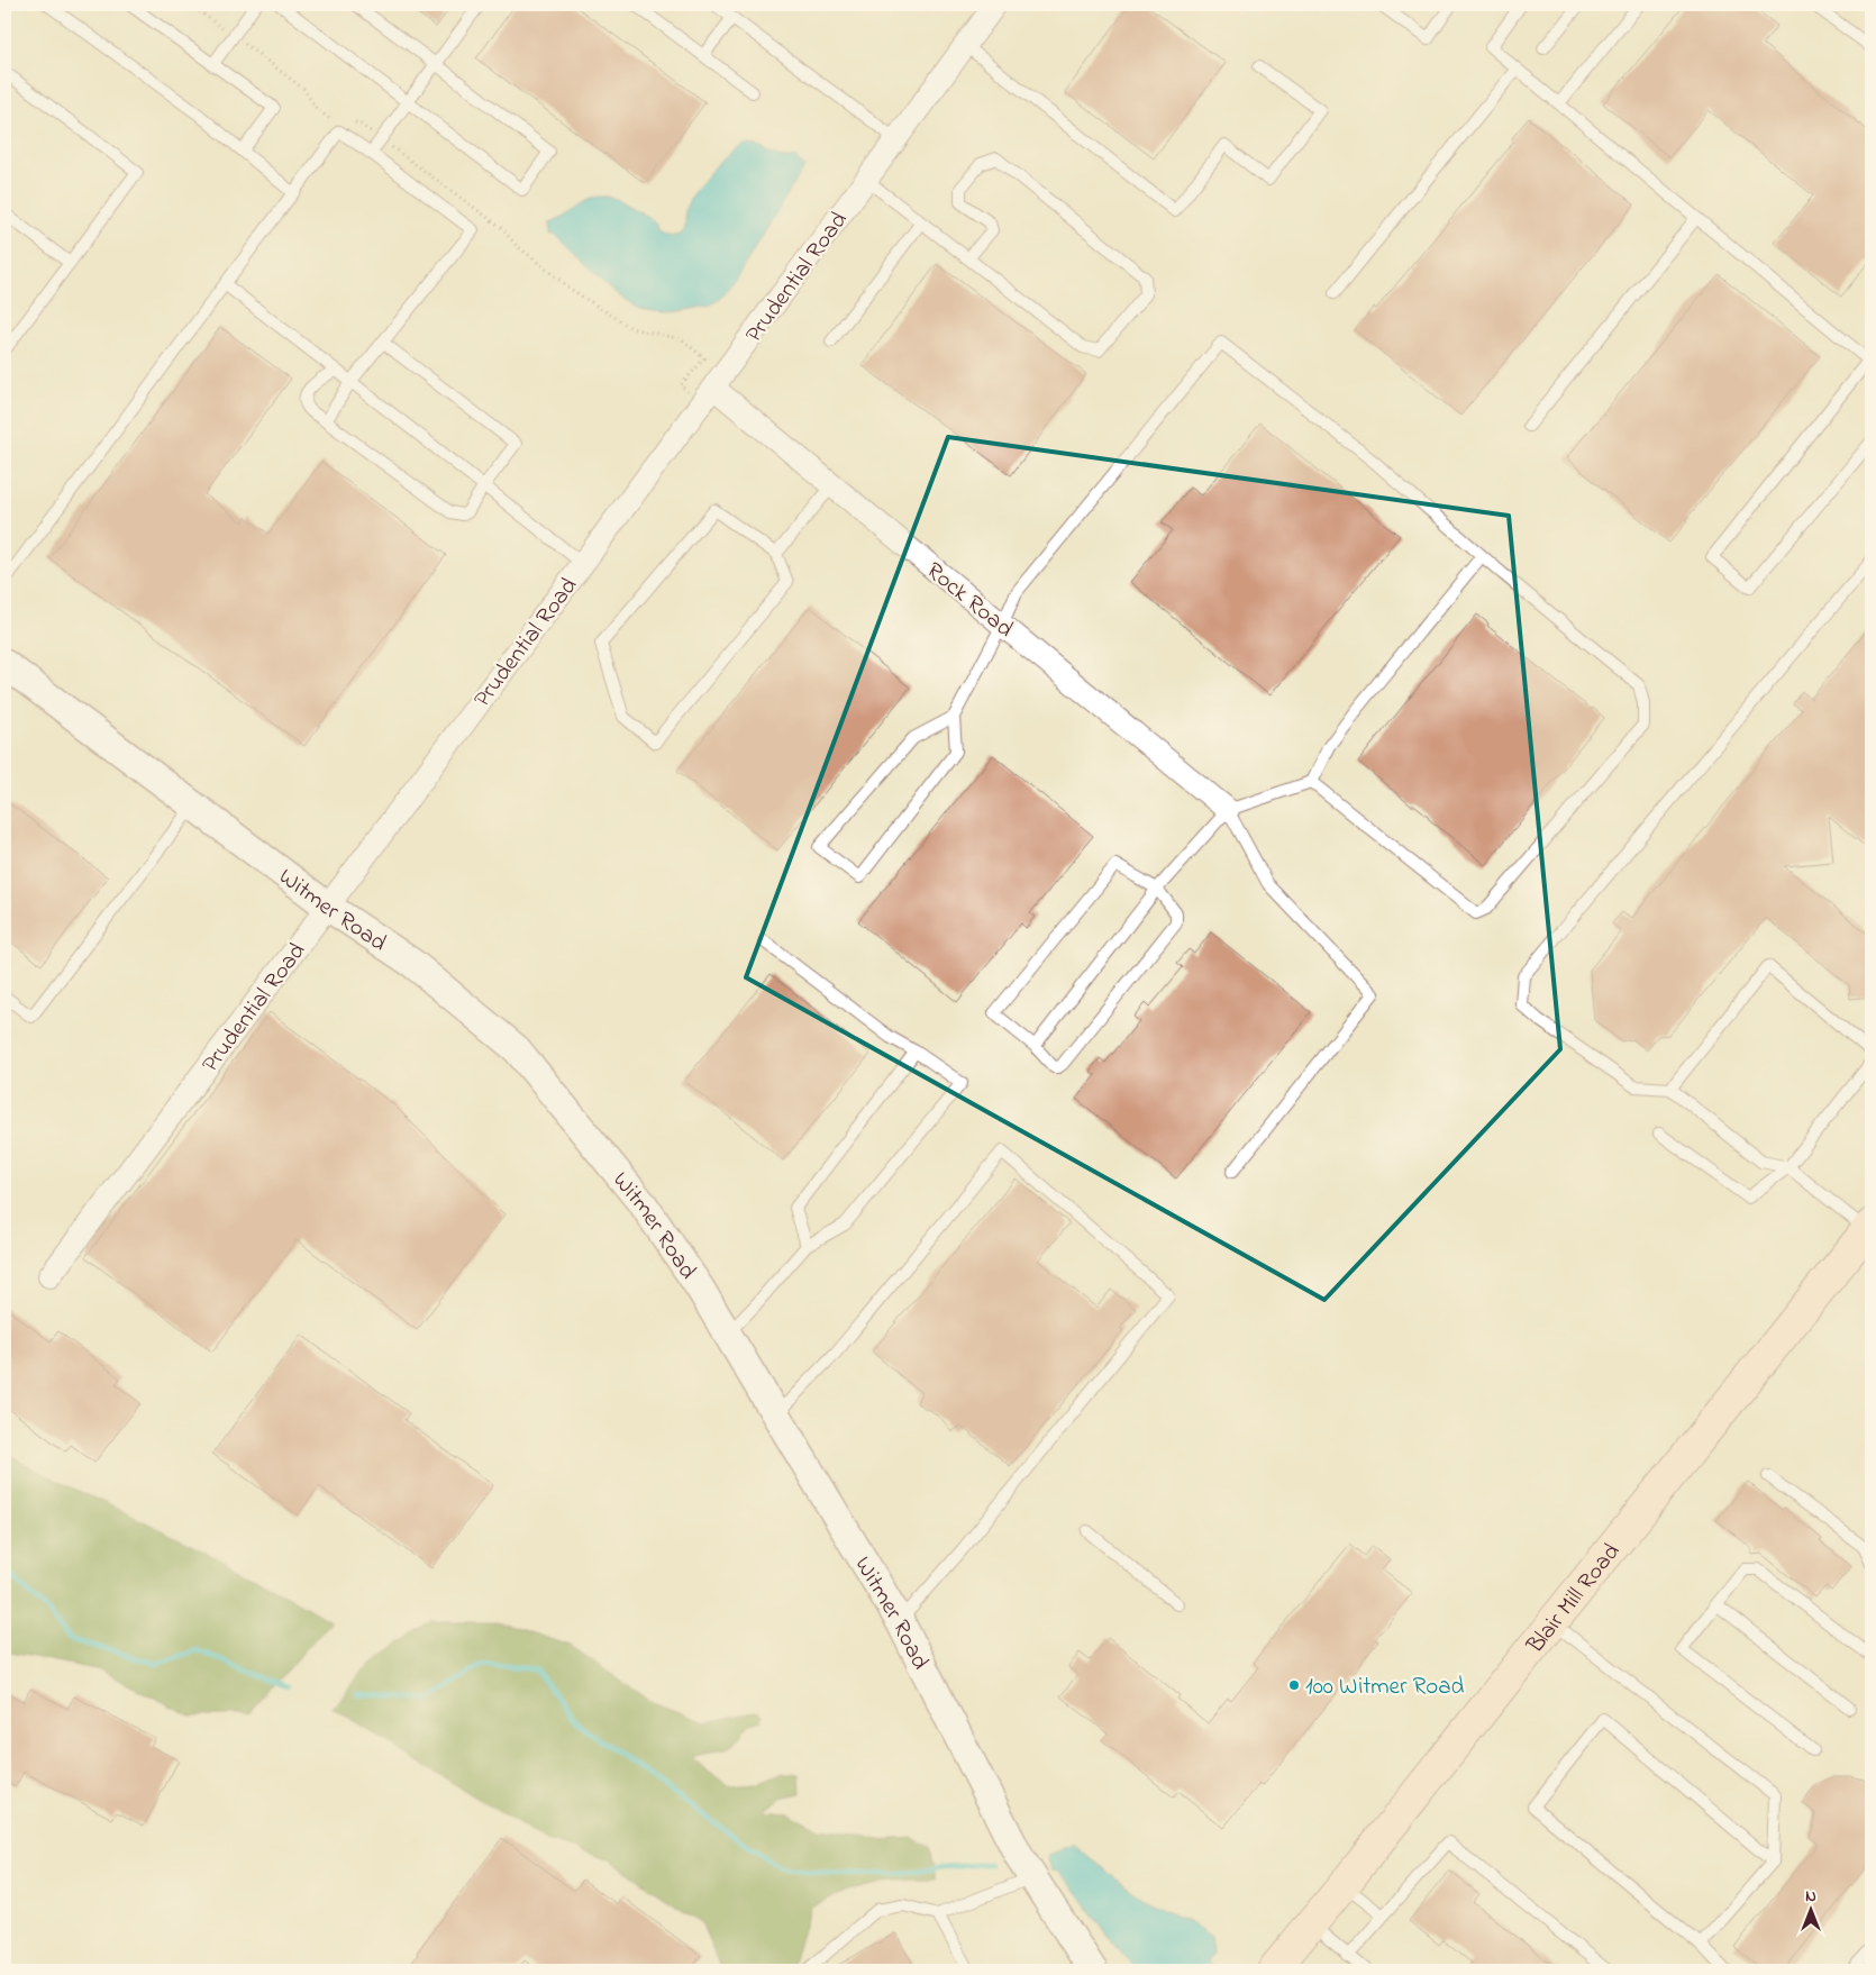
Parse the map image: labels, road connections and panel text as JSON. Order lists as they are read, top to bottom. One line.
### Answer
{"streets":{"main road":["Blair Mill Road"],"street":["Prudential Road","Rock Road","Witmer Road"]},"crossings":[["Prudential Road","Rock Road"],["Prudential Road","Witmer Road"]],"places":["100 Witmer Road"],"north":"top"}
